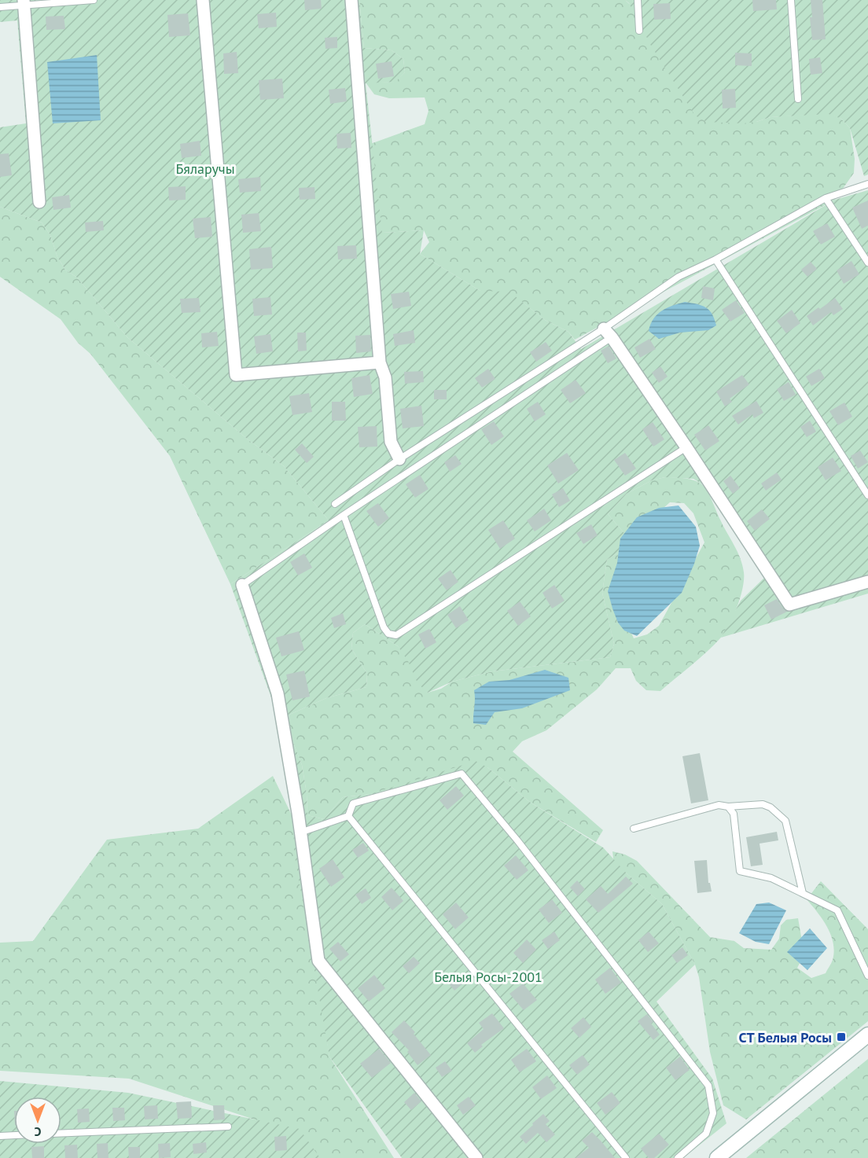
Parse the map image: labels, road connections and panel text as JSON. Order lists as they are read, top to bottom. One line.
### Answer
{"parks":["Бяларучы","Белыя Росы-2001"],"places":{"transit":["СТ Белыя Росы"]},"north":"bottom"}
